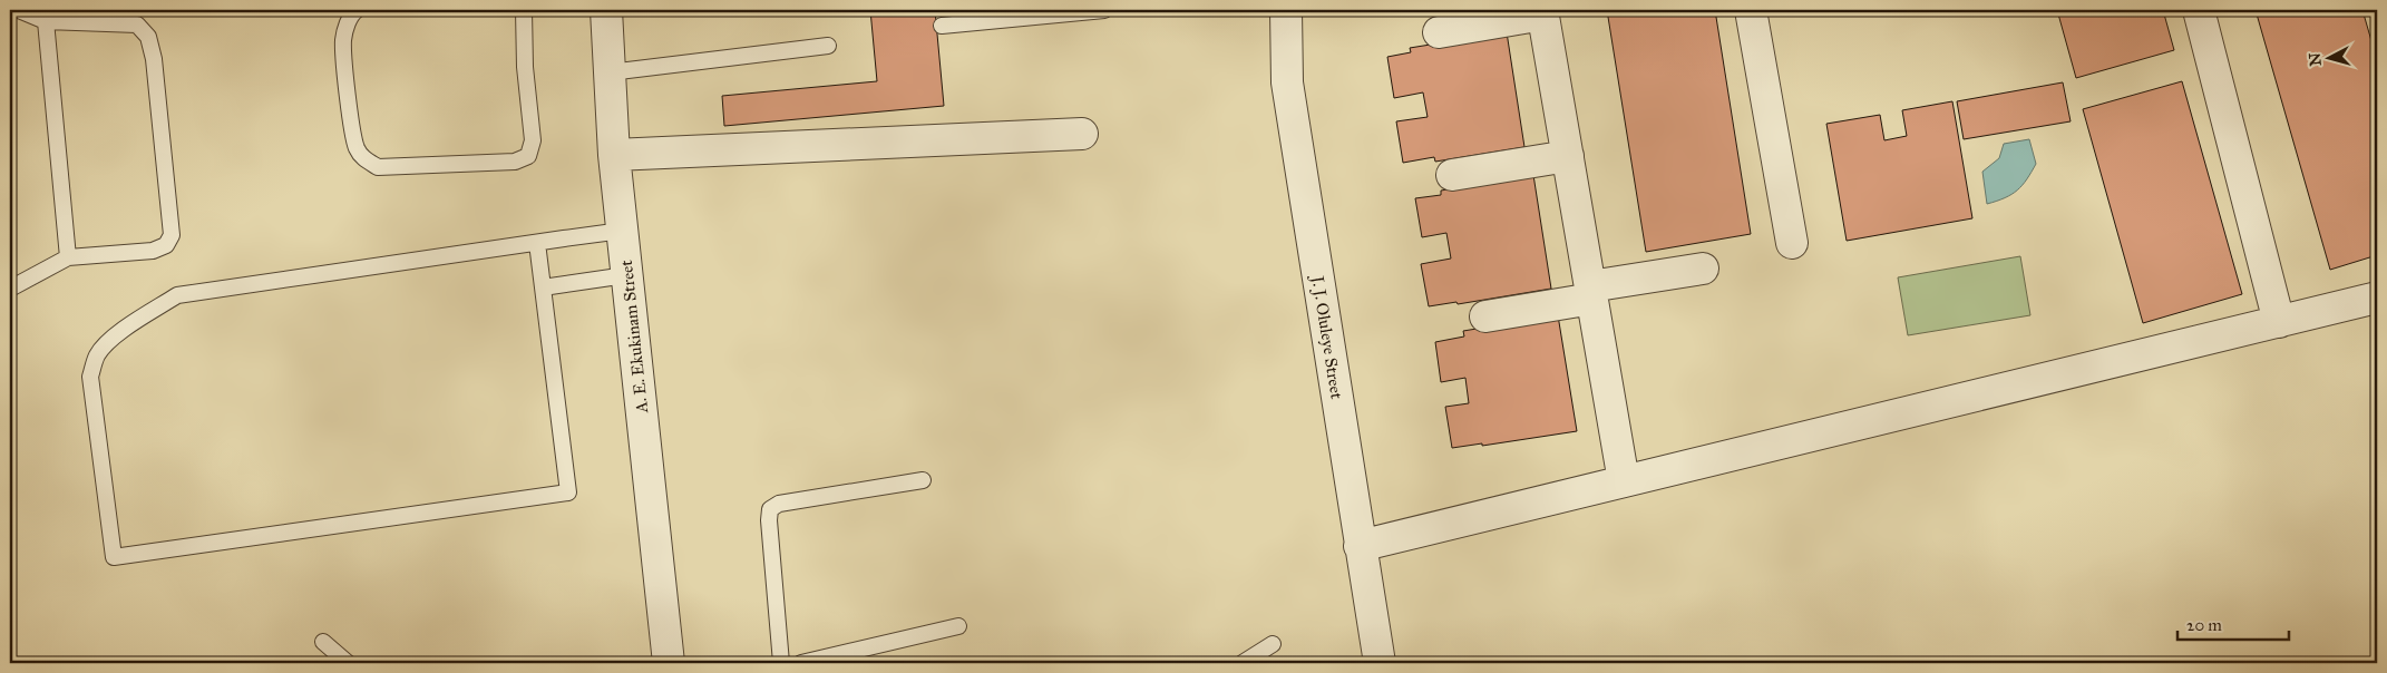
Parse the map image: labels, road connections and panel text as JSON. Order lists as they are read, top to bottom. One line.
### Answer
{"streets":{"street":["A. E. Ekukinam Street","J. J. Oluleye Street"]},"scale_bar":"20 m","north":"left"}
